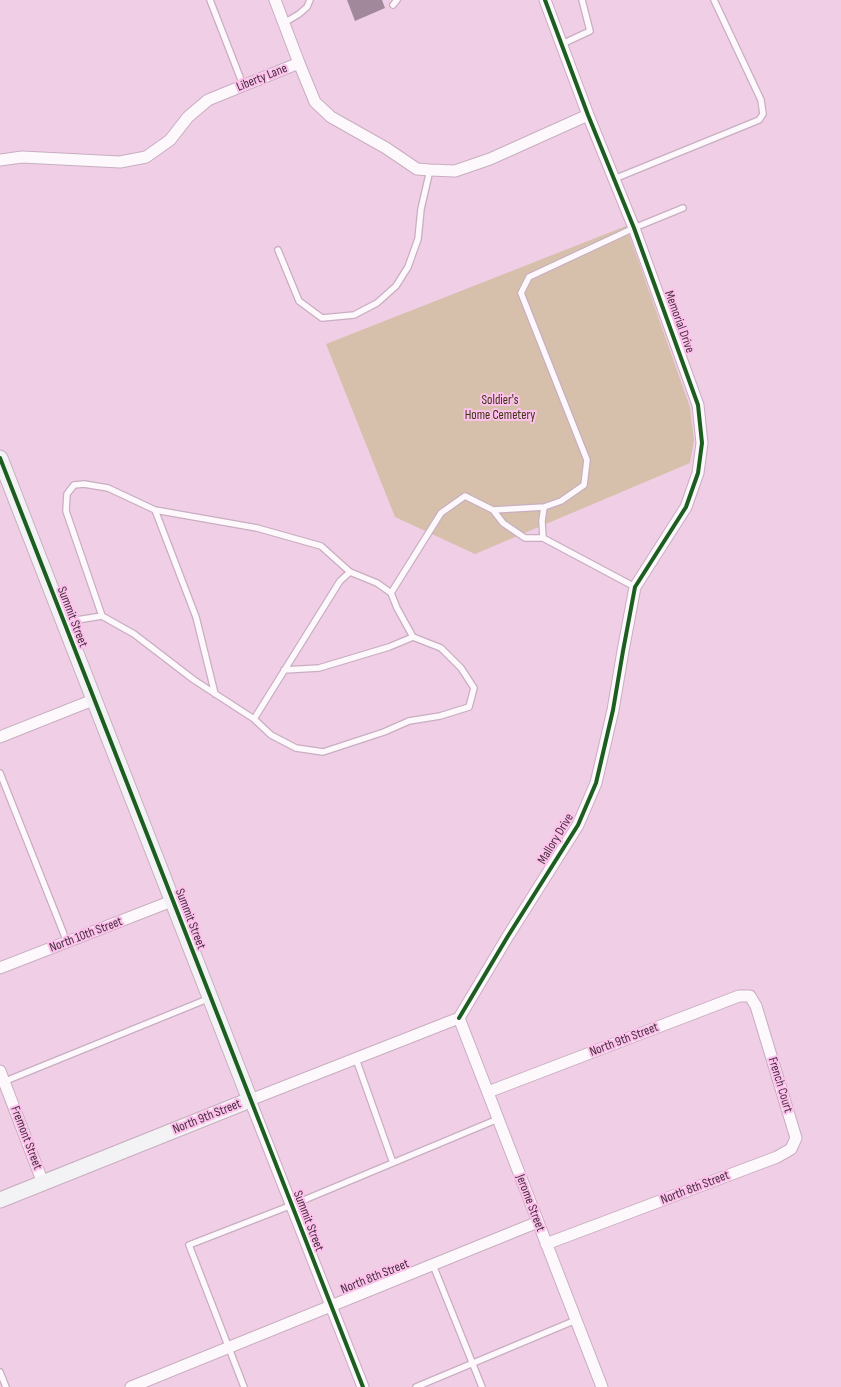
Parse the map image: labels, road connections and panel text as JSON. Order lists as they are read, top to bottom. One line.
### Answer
{"streets":{"street":["Liberty Lane","Memorial Drive","Summit Street","Mallory Drive","North 10th Street","North 9th Street","French Court","Fremont Street","North 8th Street","Jerome Street"]},"crossings":[["Liberty Lane","Memorial Drive"],["Memorial Drive","Mallory Drive"],["Summit Street","North 10th Street"],["Summit Street","North 9th Street"],["Summit Street","North 8th Street"],["Mallory Drive","North 9th Street"],["Mallory Drive","Jerome Street"],["North 9th Street","French Court"],["North 9th Street","Fremont Street"],["North 9th Street","Jerome Street"],["French Court","North 8th Street"],["North 8th Street","Jerome Street"]],"parks":["Soldier's Home Cemetery"]}
